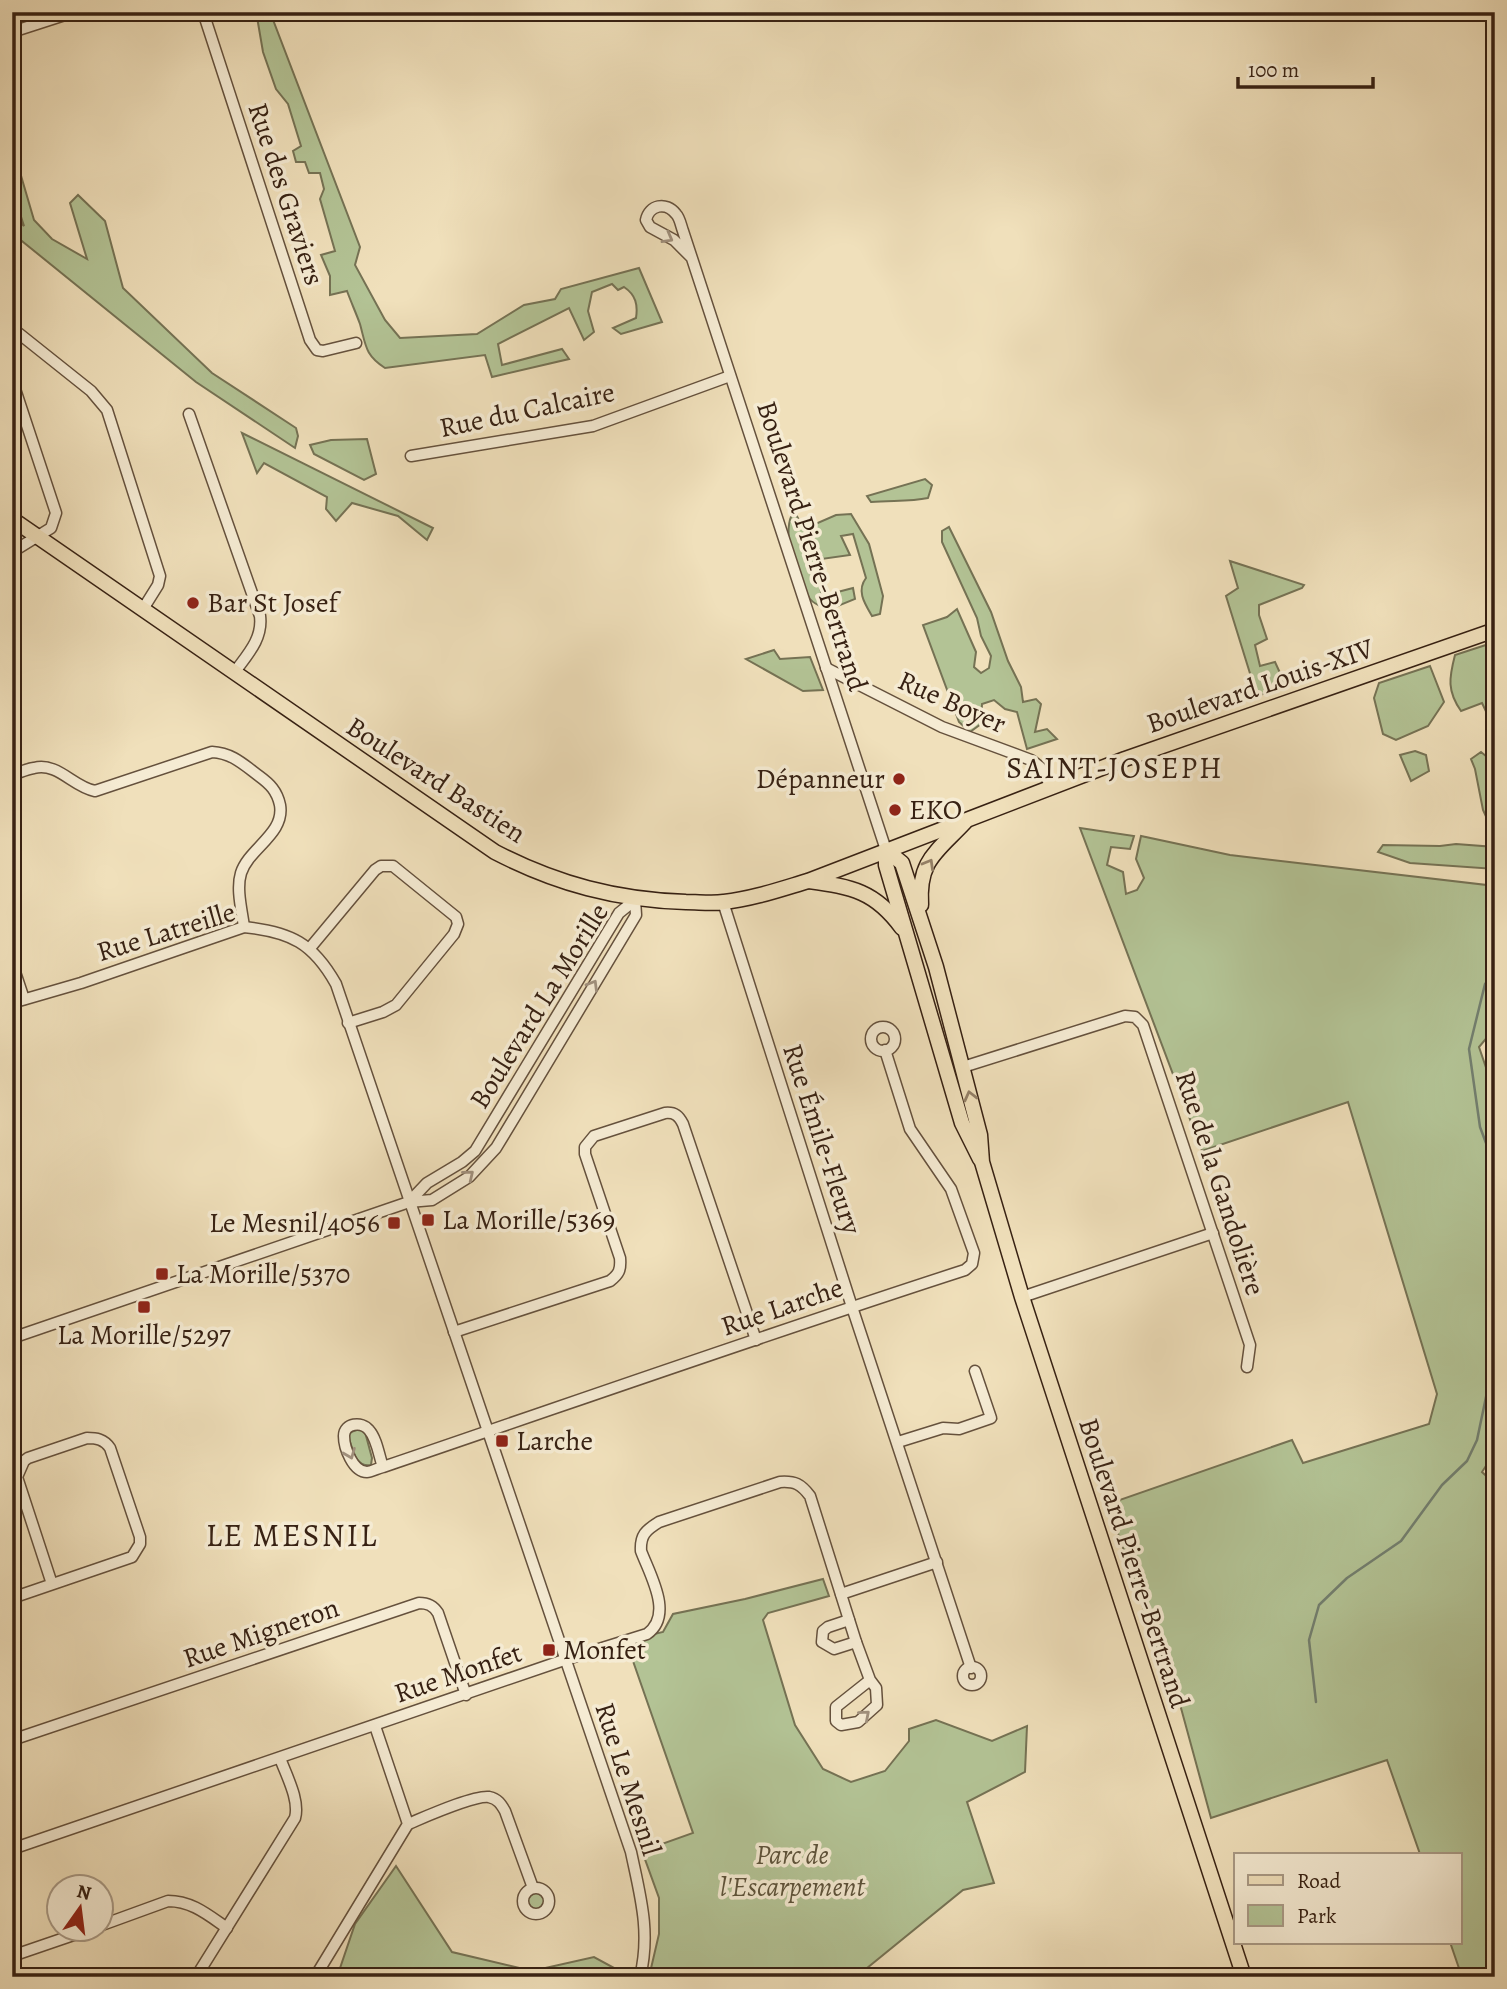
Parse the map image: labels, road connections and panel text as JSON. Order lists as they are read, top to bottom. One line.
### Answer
{"streets":{"main road":["Boulevard Pierre-Bertrand","Boulevard Louis-XIV","Boulevard Bastien"],"street":["Rue des Graviers","Rue du Calcaire","Rue Boyer","Rue Latreille","Boulevard La Morille","Rue Émile-Fleury","Rue de la Gandolière","Rue Larche","Rue Migneron","Rue Monfet","Rue Le Mesnil"]},"crossings":[["Rue du Calcaire","Boulevard Pierre-Bertrand"],["Boulevard Pierre-Bertrand","Boulevard Louis-XIV"],["Boulevard Pierre-Bertrand","Rue Boyer"],["Boulevard Pierre-Bertrand","Boulevard Bastien"],["Boulevard Pierre-Bertrand","Rue de la Gandolière"],["Boulevard Louis-XIV","Rue Boyer"],["Boulevard Louis-XIV","Boulevard Bastien"],["Boulevard Bastien","Boulevard La Morille"],["Boulevard Bastien","Rue Émile-Fleury"],["Rue Latreille","Boulevard La Morille"],["Rue Latreille","Rue Le Mesnil"],["Boulevard La Morille","Rue Le Mesnil"],["Rue Émile-Fleury","Rue Larche"],["Rue Larche","Rue Le Mesnil"],["Rue Migneron","Rue Monfet"],["Rue Monfet","Rue Le Mesnil"]],"districts":["SAINT-JOSEPH","LE MESNIL"],"parks":["Parc de l'Escarpement"],"places":{"other":["Bar St Josef","Dépanneur","EKO"],"transit":["La Morille/5369","Le Mesnil/4056","La Morille/5370","La Morille/5297","Larche","Monfet"]},"legend":["Road","Park"],"scale_bar":"100 m","north":"top"}
